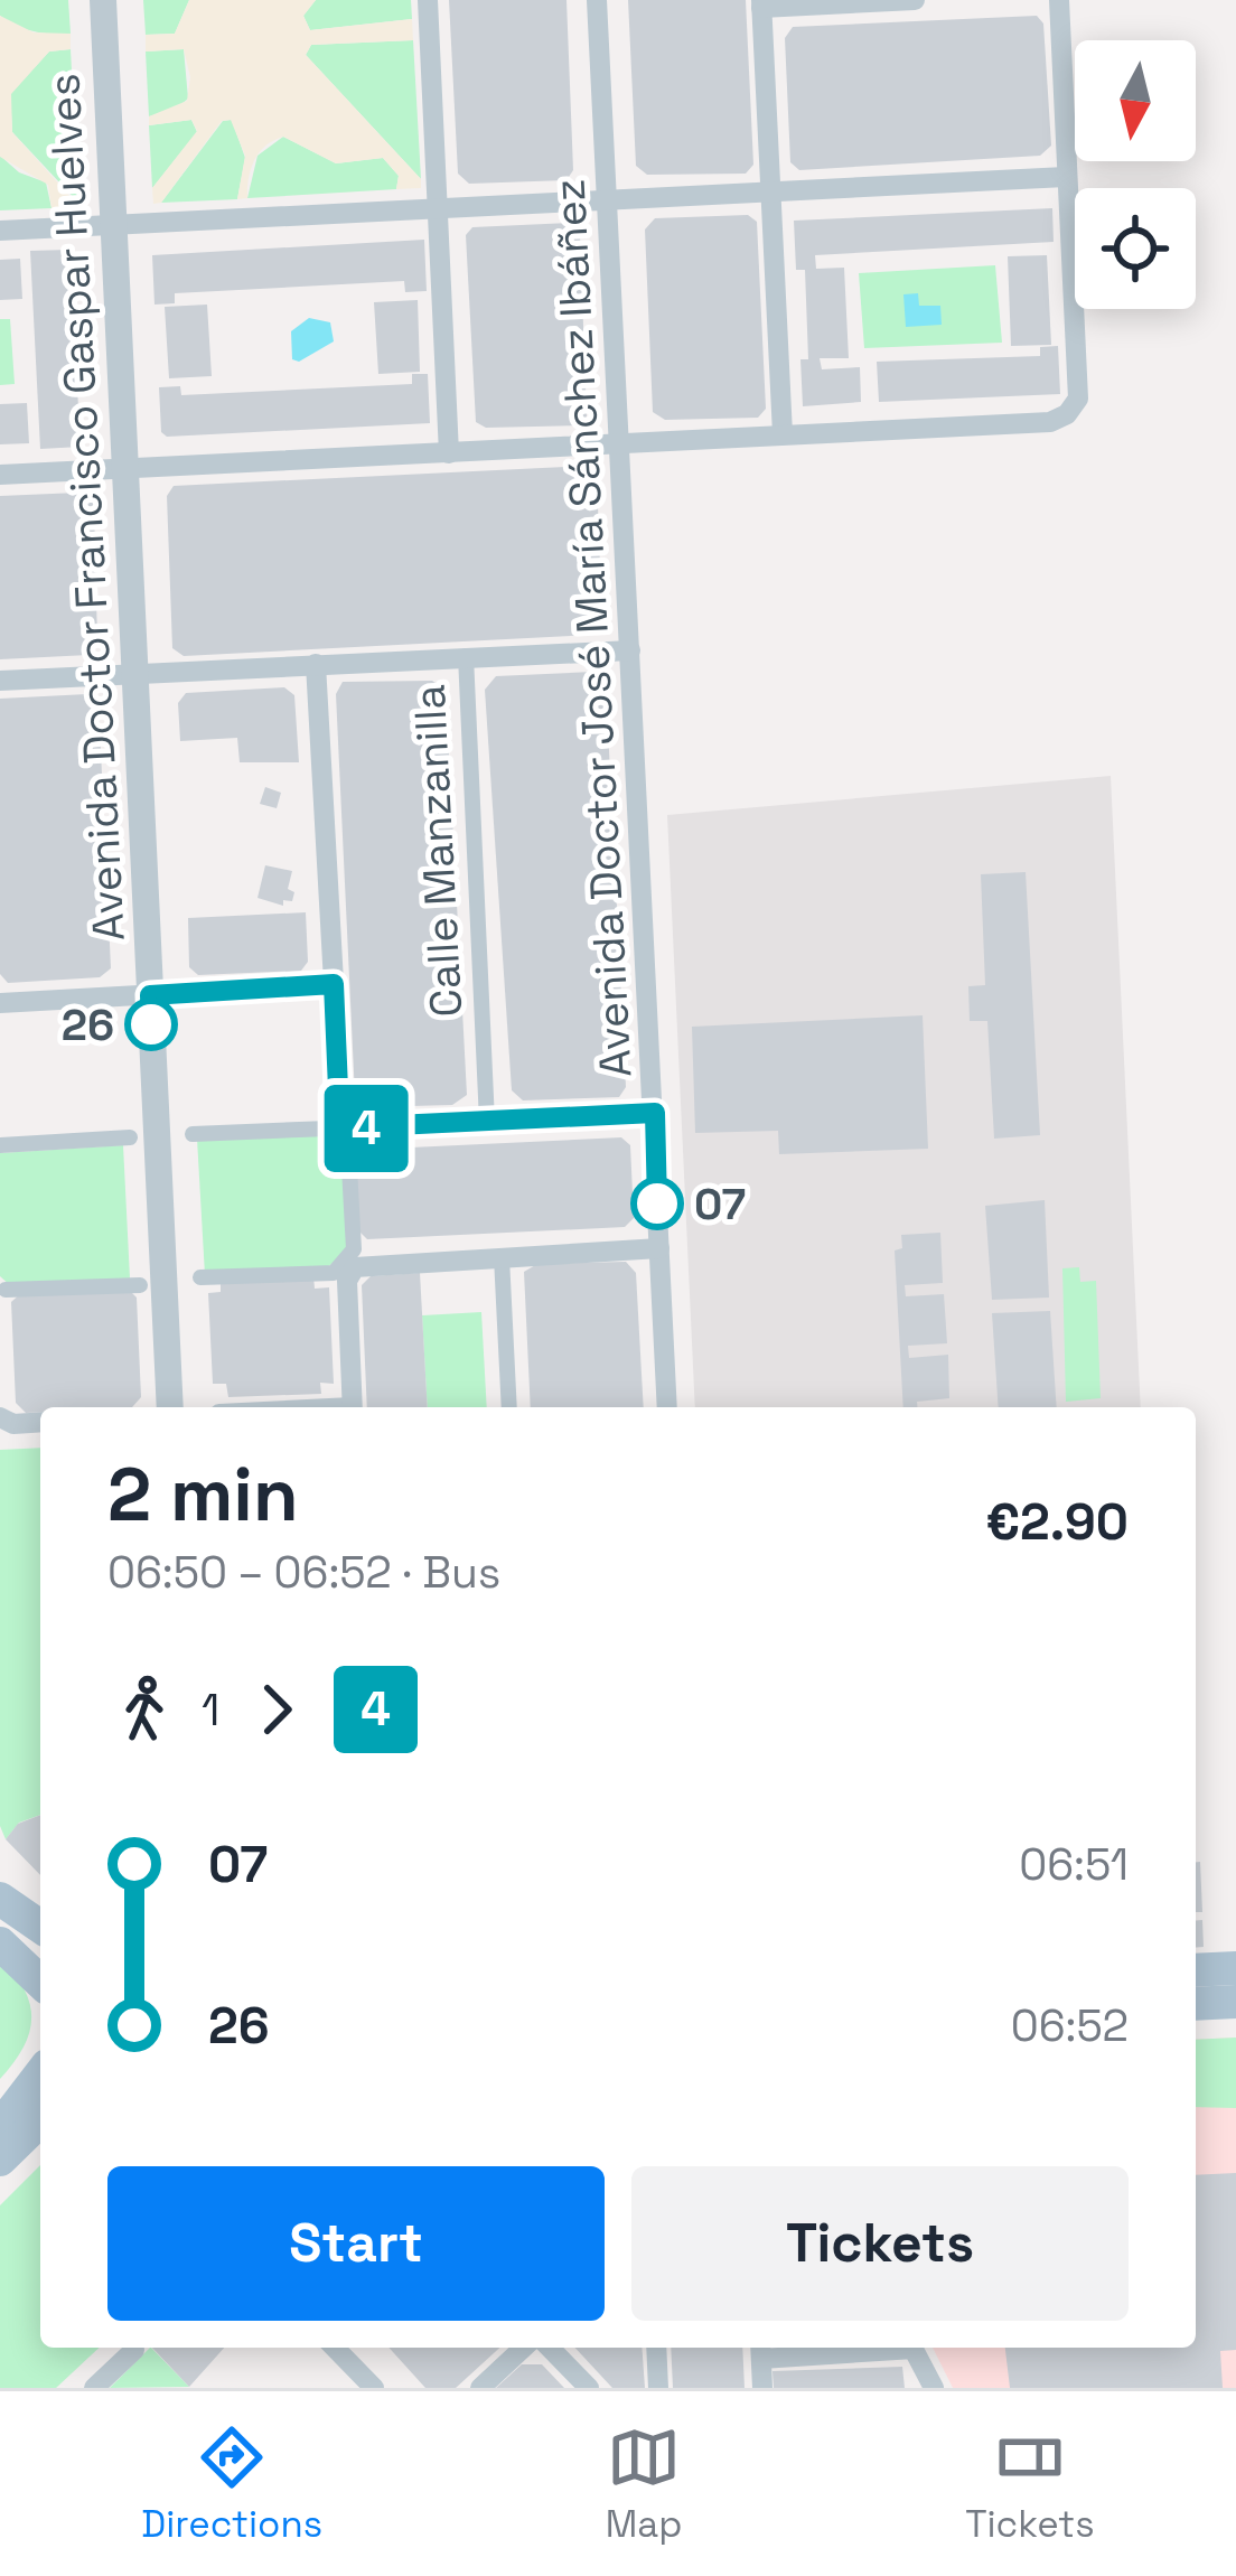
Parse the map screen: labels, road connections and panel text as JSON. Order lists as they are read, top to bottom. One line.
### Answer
{"streets":{"street":["Avenida Doctor Francisco Gaspar Huelves","Avenida Doctor José María Sánchez Ibáñez","Calle Manzanilla"]},"places":["26","07"],"lines":["bus line 4"],"north":"bottom","page":{"on_map":"4","heading":["2 min","06:50 – 06:52 · Bus","€2.90"],"legs":["1","4"],"list":[{"name":"07","value":"06:51"},{"name":"26","value":"06:52"}],"buttons":["Start","Tickets"],"tabs":["Directions","Map","Tickets"]}}
